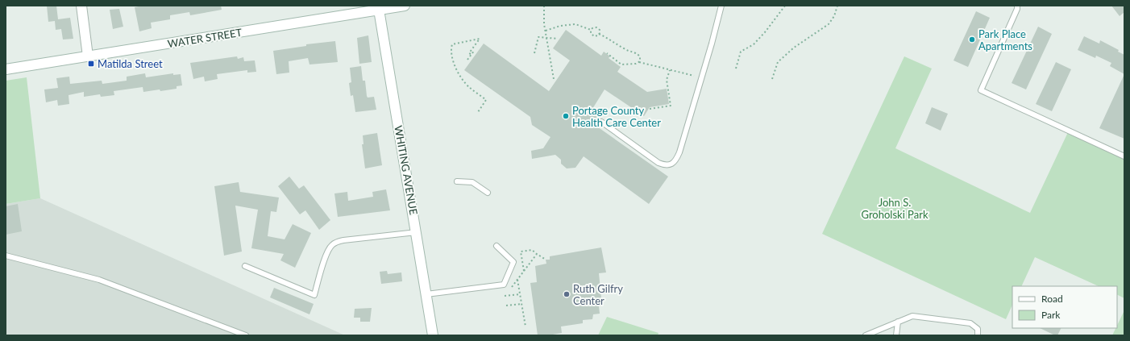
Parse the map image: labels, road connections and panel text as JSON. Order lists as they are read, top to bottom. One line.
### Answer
{"streets":{"street":["WATER STREET","WHITING AVENUE"]},"crossings":[["WATER STREET","WHITING AVENUE"]],"parks":["John S. Groholski Park"],"places":{"other":["Park Place Apartments","Portage County Health Care Center","Ruth Gilfry Center"],"transit":["Matilda Street"]},"legend":["Road","Park"]}
